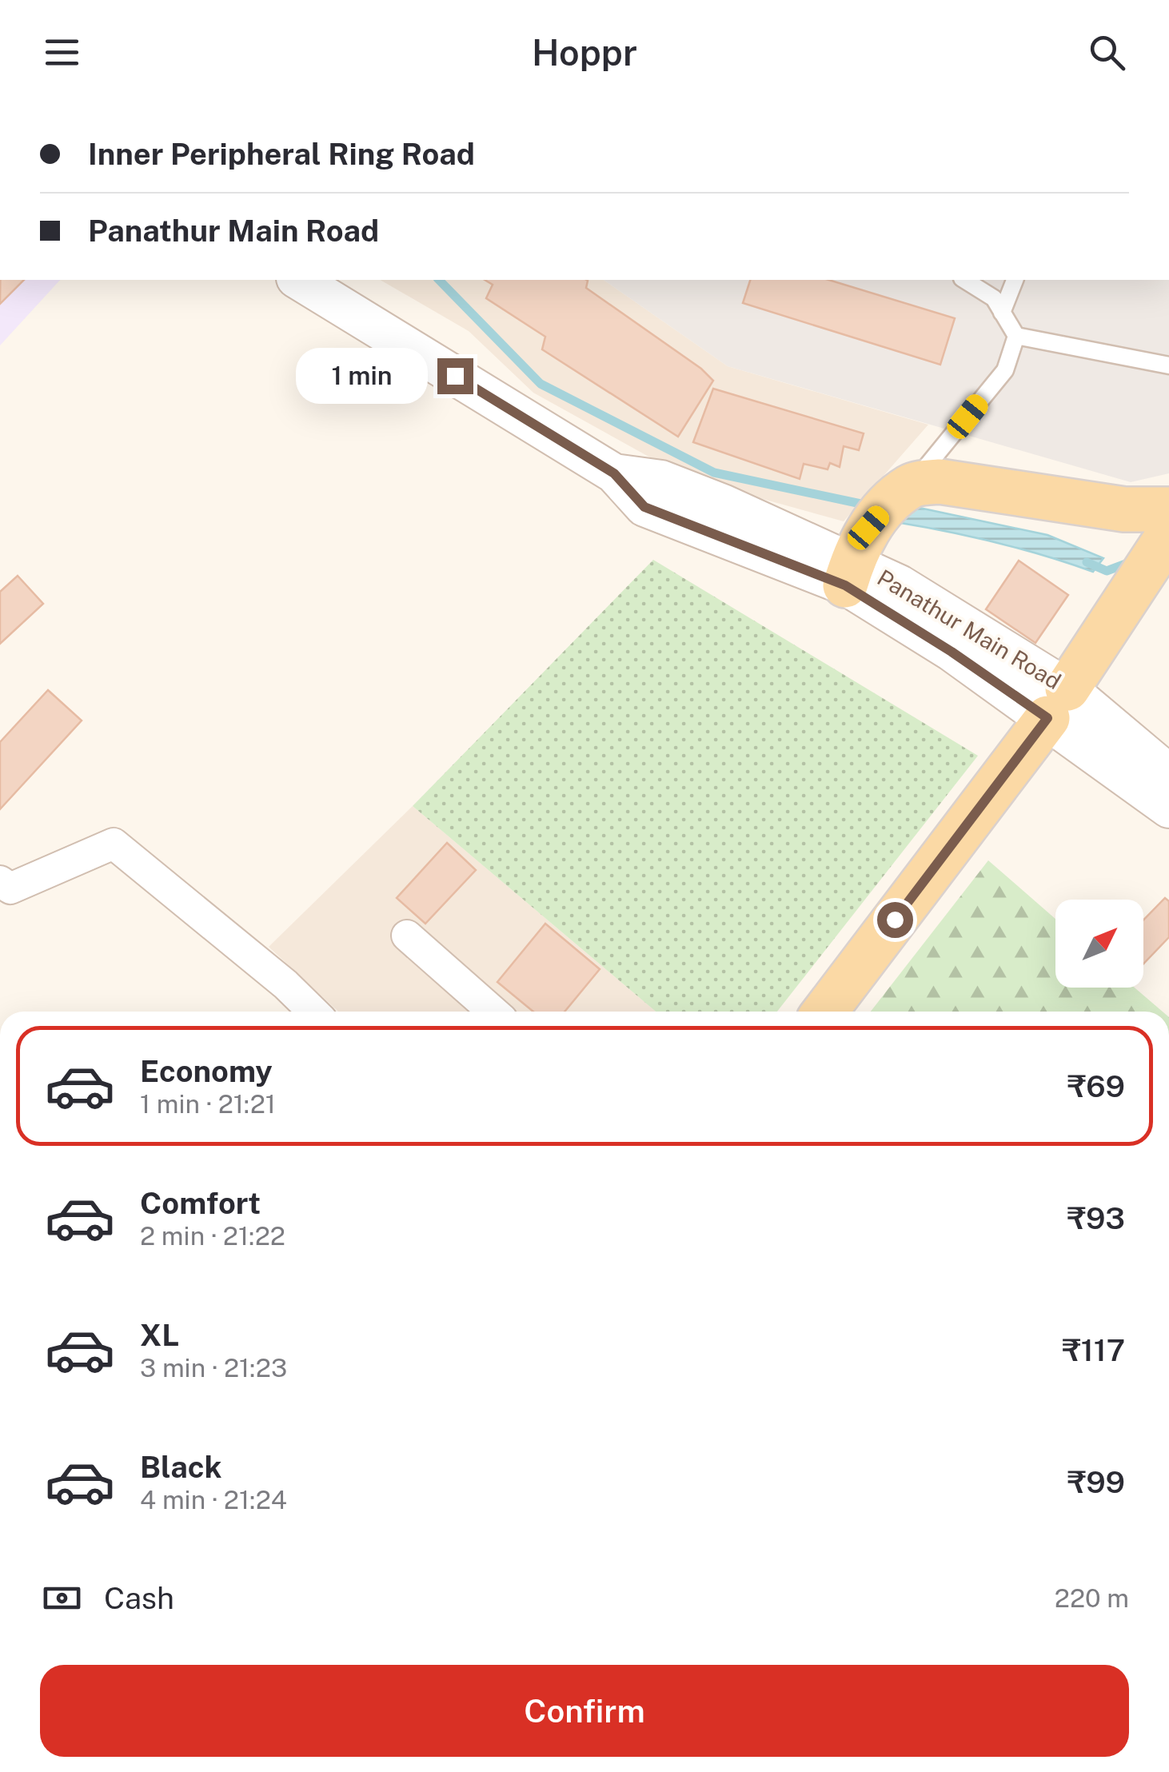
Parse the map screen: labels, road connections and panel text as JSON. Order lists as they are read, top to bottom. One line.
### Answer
{"streets":{"street":["Panathur Main Road"]},"north":"top right","page":{"header":"Hoppr","banner":["Inner Peripheral Ring Road","Panathur Main Road"],"bubble":"1 min","list":[{"name":"Economy","note":"1 min · 21:21","value":"₹69"},{"name":"Comfort","note":"2 min · 21:22","value":"₹93"},{"name":"XL","note":"3 min · 21:23","value":"₹117"},{"name":"Black","note":"4 min · 21:24","value":"₹99"}],"pay":["Cash","220 m"],"buttons":"Confirm"}}
